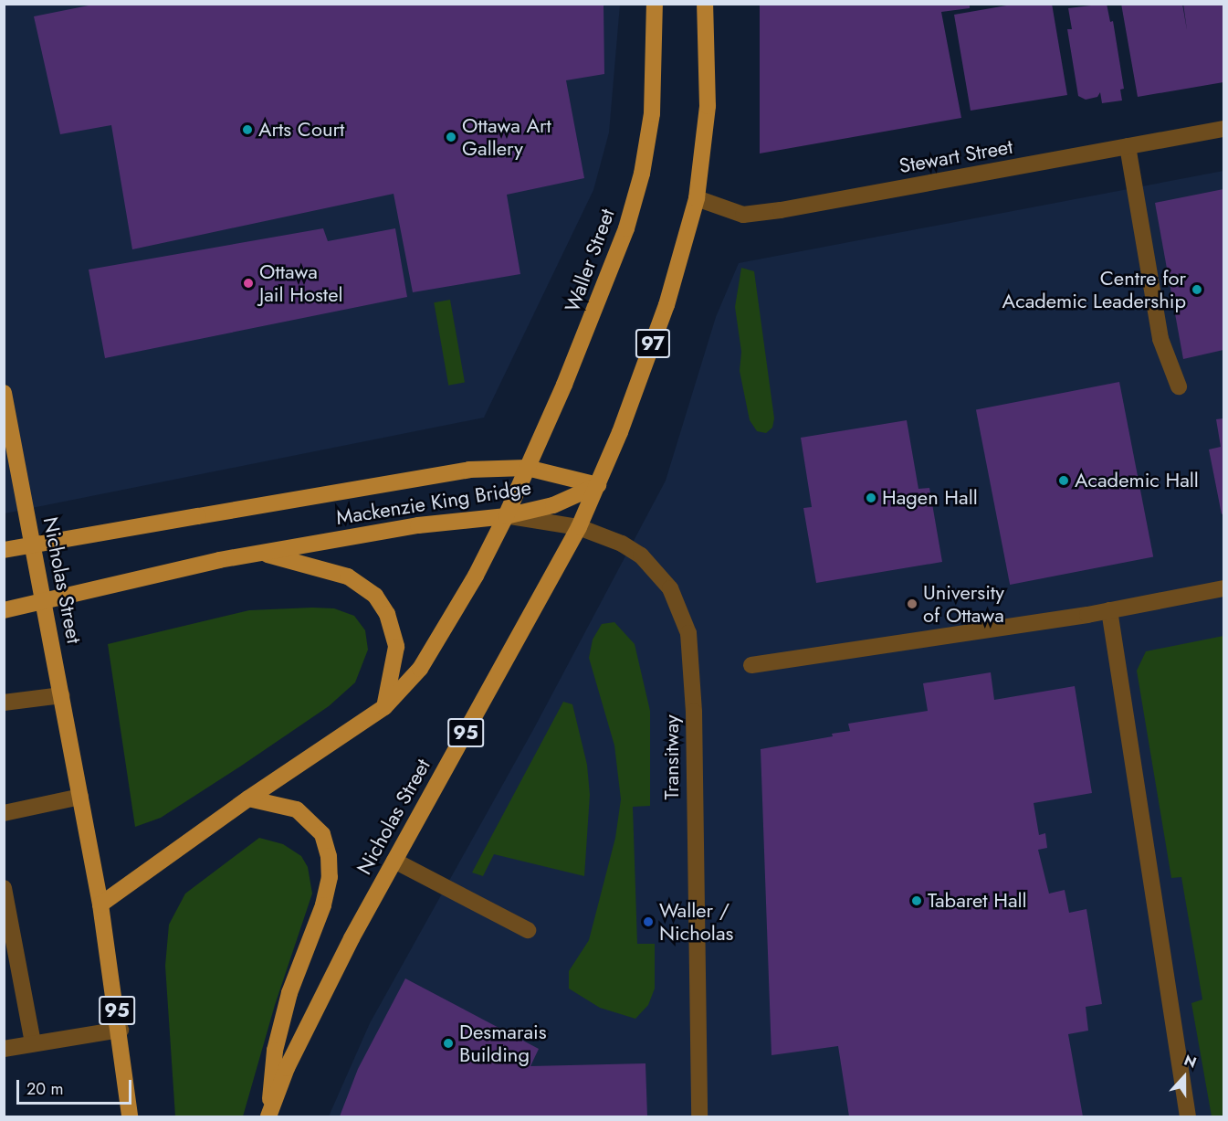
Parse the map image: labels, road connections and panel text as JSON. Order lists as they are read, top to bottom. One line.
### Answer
{"streets":{"main road":["Waller Street","97","Mackenzie King Bridge","Nicholas Street","95"],"street":["Stewart Street","Transitway"]},"crossings":[["Stewart Street","97"],["Waller Street","Mackenzie King Bridge"],["Waller Street","Transitway"],["97","Mackenzie King Bridge"],["97","Nicholas Street"],["Mackenzie King Bridge","Nicholas Street"],["Mackenzie King Bridge","Transitway"],["Nicholas Street","Transitway"]],"places":["Arts Court","Ottawa Art Gallery","Ottawa Jail Hostel","Centre for Academic Leadership","Academic Hall","Hagen Hall","University of Ottawa","Tabaret Hall","Waller / Nicholas","Desmarais Building"],"scale_bar":"20 m","north":"top"}
